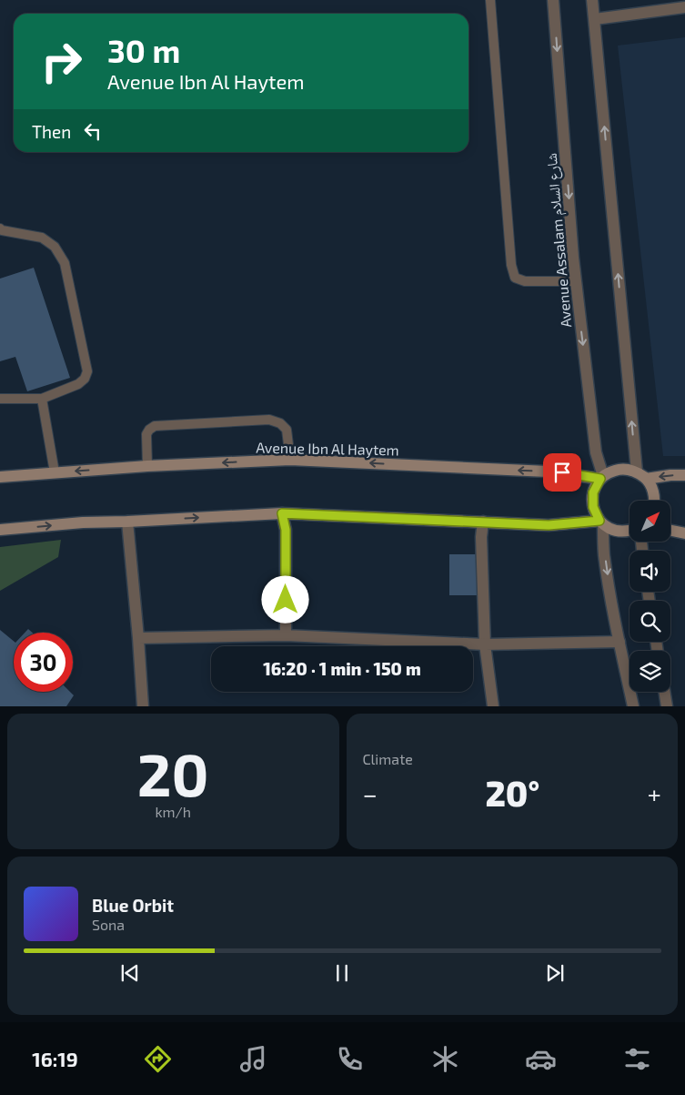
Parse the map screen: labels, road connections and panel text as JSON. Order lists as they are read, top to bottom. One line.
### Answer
{"streets":{"main road":["Avenue Ibn Al Haytem"],"street":["Avenue Assalam شارع السلام"]},"crossings":[["Avenue Assalam شارع السلام","Avenue Ibn Al Haytem"]],"north":"top right","page":{"turn":["30 m","Avenue Ibn Al Haytem"],"then":"Then","limit":"30","trip":"16:20 · 1 min · 150 m","tile":[["20","km/h"],"Climate"],"heat":["−","20°","+"],"song":["Blue Orbit","Sona"],"tabs":"16:19"}}
